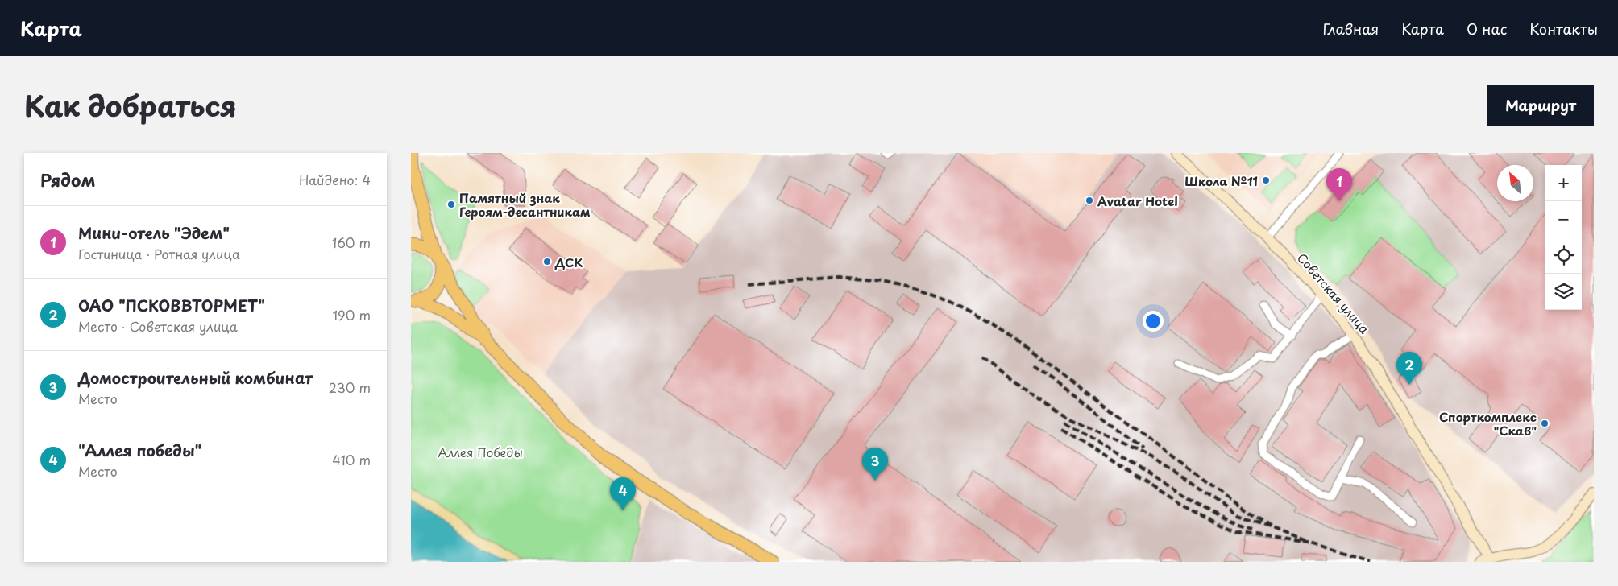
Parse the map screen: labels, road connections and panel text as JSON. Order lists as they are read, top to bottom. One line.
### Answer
{"streets":{"street":["Советская улица"]},"parks":["Аллея Победы"],"places":["Школа №11","Avatar Hotel","Памятный знак Героям-десантникам","ДСК","Спорткомплекс \"Скав\""],"north":"top left","page":{"header":"Карта","nav":["Главная","Карта","О нас","Контакты"],"title":"Как добраться","buttons":"Маршрут","heading":["Рядом","Найдено: 4"],"map_buttons":["+","−"],"pins":["1","2","3","4"],"list":[{"mark":"1","name":"Мини-отель \"Эдем\"","note":"Гостиница · Ротная улица","value":"160 m"},{"mark":"2","name":"ОАО \"ПСКОВВТОРМЕТ\"","note":"Место · Советская улица","value":"190 m"},{"mark":"3","name":"Домостроительный комбинат","note":"Место","value":"230 m"},{"mark":"4","name":"\"Аллея победы\"","note":"Место","value":"410 m"}]}}
